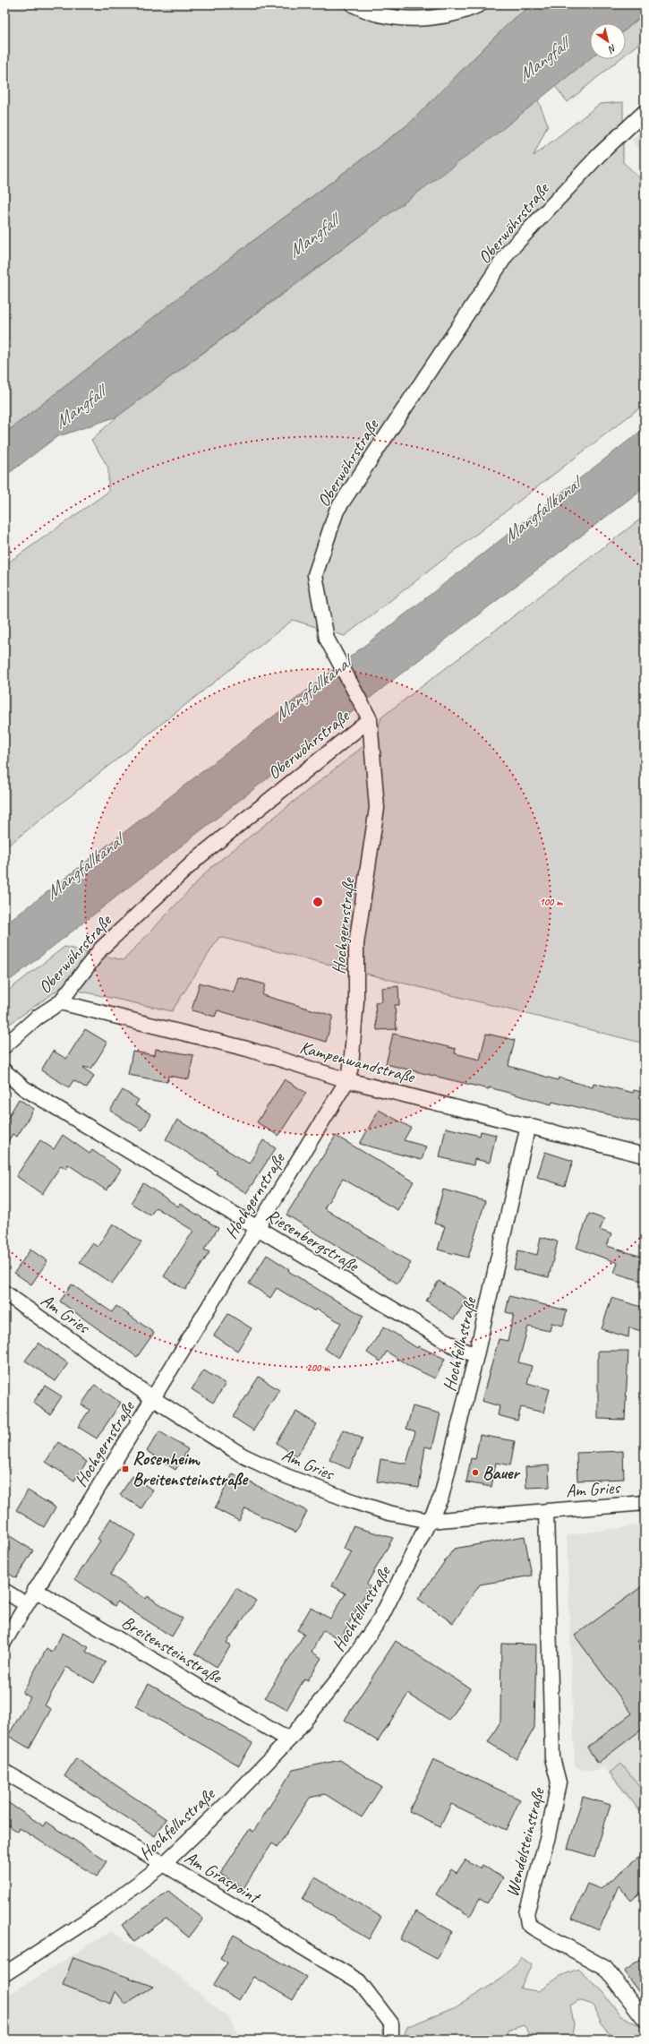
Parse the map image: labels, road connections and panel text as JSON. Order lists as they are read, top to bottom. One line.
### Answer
{"streets":{"street":["Oberwöhrstraße","Hochgernstraße","Kampenwandstraße","Riesenbergstraße","Am Gries","Hochfellnstraße","Breitensteinstraße","Wendelsteinstraße","Am Graspoint"]},"crossings":[["Oberwöhrstraße","Hochgernstraße"],["Oberwöhrstraße","Kampenwandstraße"],["Hochgernstraße","Kampenwandstraße"],["Hochgernstraße","Riesenbergstraße"],["Hochgernstraße","Am Gries"],["Hochgernstraße","Breitensteinstraße"],["Kampenwandstraße","Hochfellnstraße"],["Riesenbergstraße","Hochfellnstraße"],["Am Gries","Hochfellnstraße"],["Am Gries","Wendelsteinstraße"],["Hochfellnstraße","Breitensteinstraße"],["Hochfellnstraße","Am Graspoint"]],"water":["Mangfall","Mangfallkanal"],"places":{"transit":["Rosenheim, Breitensteinstraße"],"other":["Bauer"]},"north":"bottom right","rings":["100 m","200 m"]}
